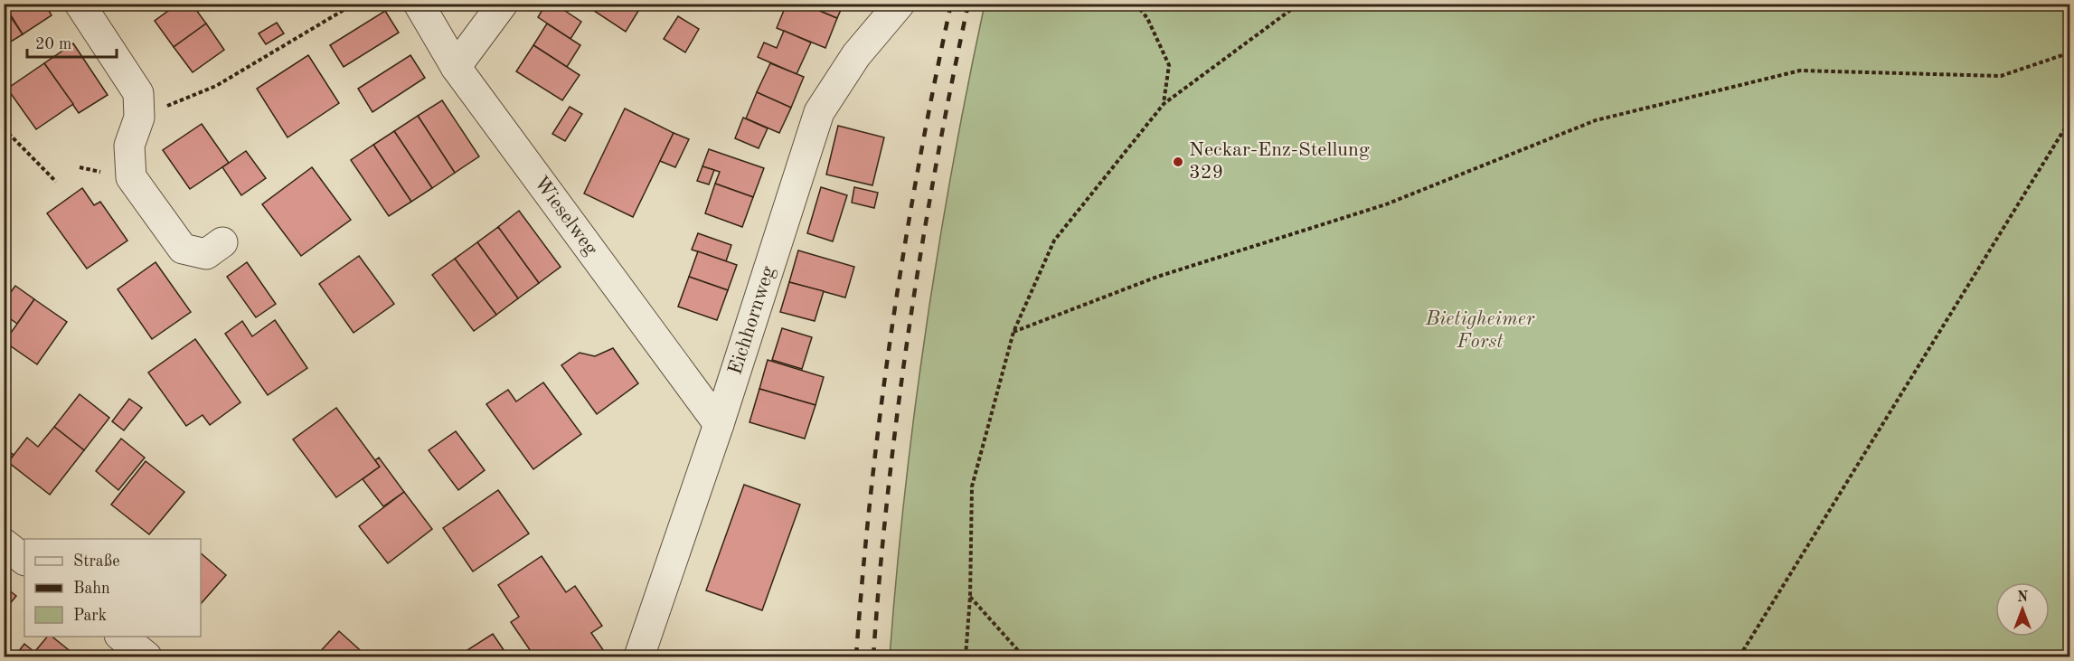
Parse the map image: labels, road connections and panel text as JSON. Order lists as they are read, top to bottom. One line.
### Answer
{"streets":{"street":["Wieselweg","Eichhornweg"]},"crossings":[["Wieselweg","Eichhornweg"]],"parks":["Bietigheimer Forst"],"places":["Neckar-Enz-Stellung 329"],"legend":["Straße","Bahn","Park"],"scale_bar":"20 m","north":"top"}
